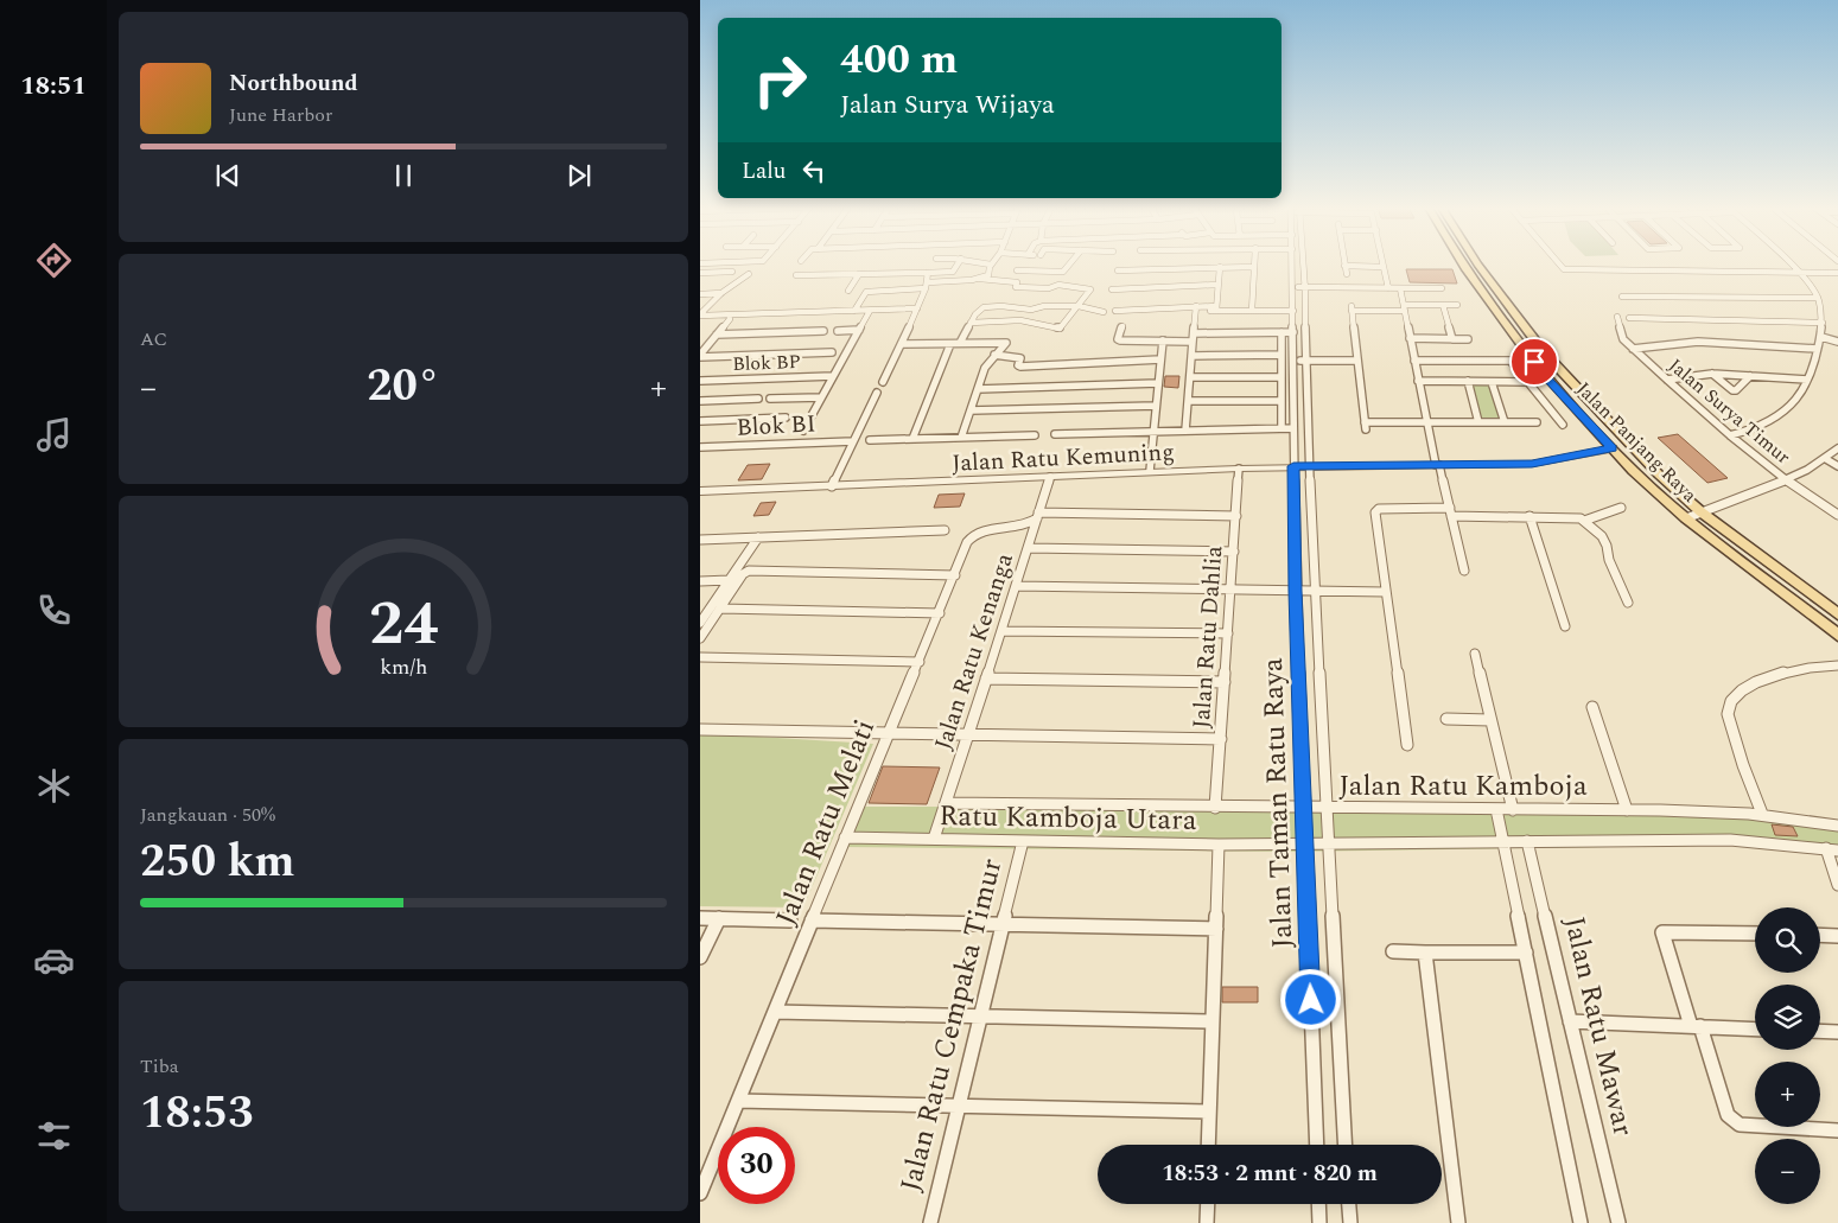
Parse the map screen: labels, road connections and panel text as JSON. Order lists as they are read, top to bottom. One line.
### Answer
{"streets":{"main road":["Jalan Panjang Raya"],"street":["Blok BP","Jalan Surya Timur","Blok BI","Jalan Ratu Kemuning","Jalan Ratu Dahlia","Jalan Ratu Kenanga","Jalan Ratu Kamboja","Jalan Taman Ratu Raya","Ratu Kamboja Utara","Jalan Ratu Melati","Jalan Ratu Cempaka Timur","Jalan Ratu Mawar"]},"crossings":[["Jalan Panjang Raya","Jalan Ratu Kemuning"],["Jalan Ratu Kemuning","Jalan Ratu Dahlia"],["Jalan Ratu Kemuning","Jalan Ratu Kenanga"],["Jalan Ratu Kemuning","Jalan Taman Ratu Raya"],["Jalan Ratu Dahlia","Jalan Ratu Kamboja"],["Jalan Ratu Kenanga","Jalan Ratu Kamboja"],["Jalan Ratu Kenanga","Ratu Kamboja Utara"],["Jalan Ratu Kenanga","Jalan Ratu Melati"],["Jalan Ratu Kamboja","Jalan Taman Ratu Raya"],["Jalan Taman Ratu Raya","Ratu Kamboja Utara"],["Ratu Kamboja Utara","Jalan Ratu Melati"],["Ratu Kamboja Utara","Jalan Ratu Cempaka Timur"]],"page":{"tabs":"18:51","turn":["400 m","Jalan Surya Wijaya"],"song":["Northbound","June Harbor"],"then":"Lalu","tile":["AC",["Jangkauan · 50%","250 km"],["Tiba","18:53"]],"heat":["−","20°","+"],"map_buttons":["+","−"],"limit":"30","trip":"18:53 · 2 mnt · 820 m","gauge":["24","km/h"]}}
